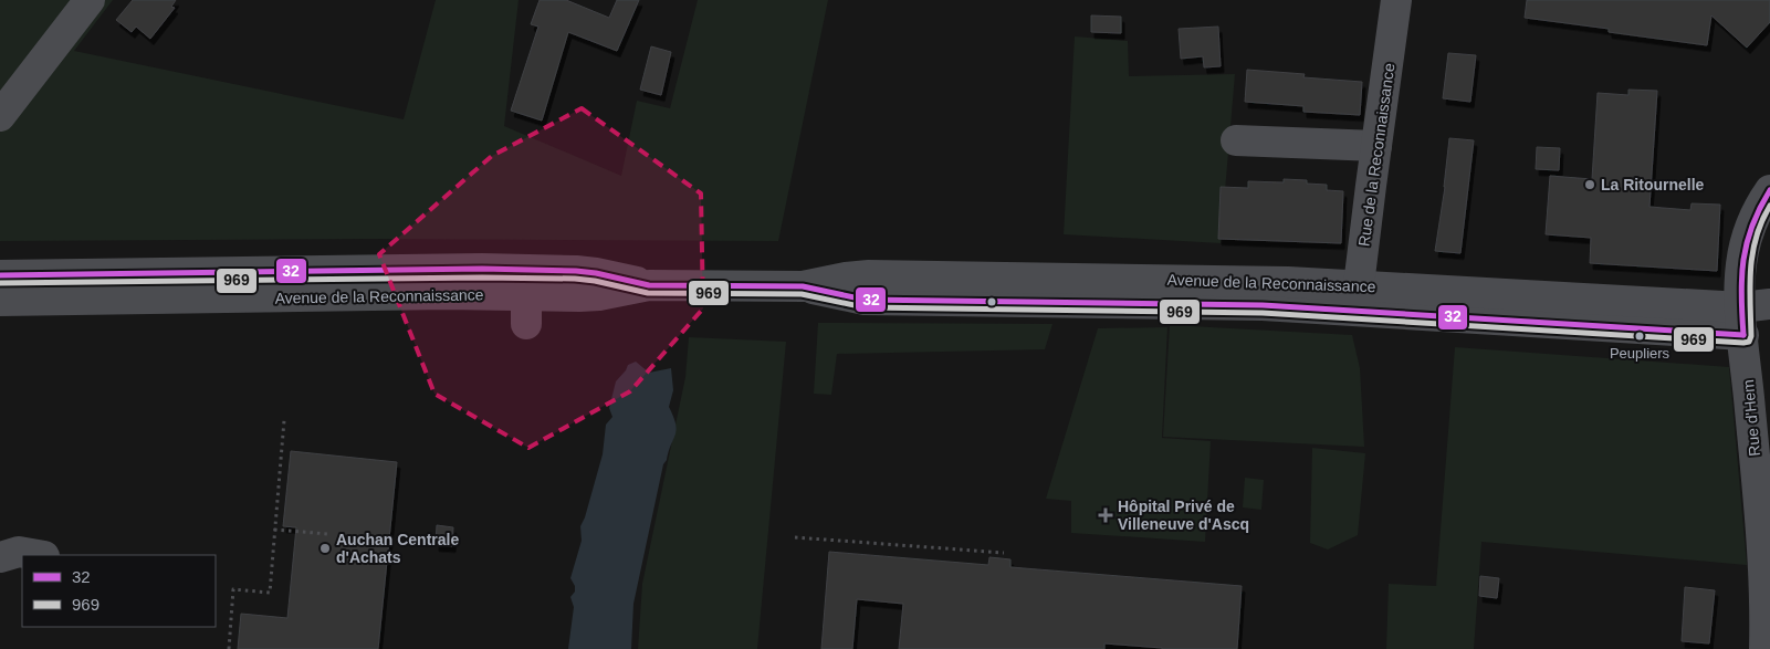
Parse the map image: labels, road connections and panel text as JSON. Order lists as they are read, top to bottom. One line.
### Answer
{"streets":{"street":["Rue de la Reconnaissance","Avenue de la Reconnaissance","Rue d'Hem"]},"crossings":[["Rue de la Reconnaissance","Avenue de la Reconnaissance"],["Avenue de la Reconnaissance","Rue d'Hem"]],"places":{"other":["La Ritournelle","Peupliers","Auchan Centrale d'Achats"],"health":["Hôpital Privé de Villeneuve d'Ascq"]},"lines":["transit line 32","transit line 969"],"legend":["32","969"]}
